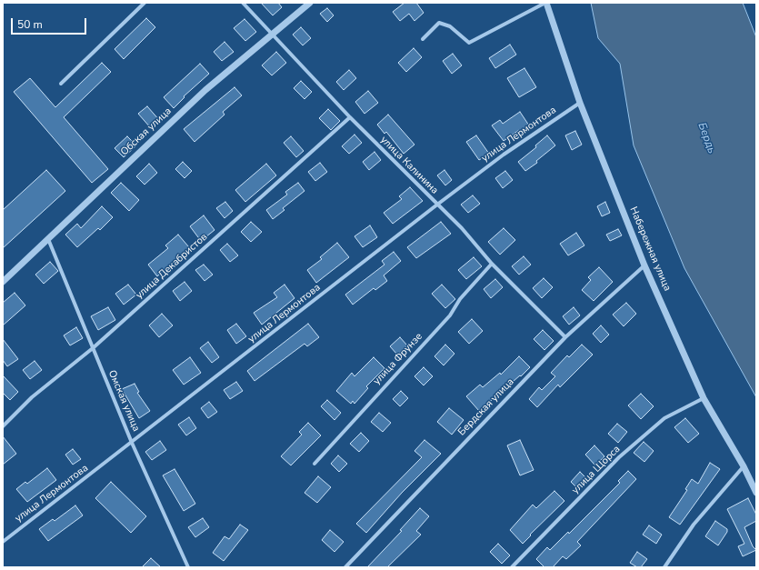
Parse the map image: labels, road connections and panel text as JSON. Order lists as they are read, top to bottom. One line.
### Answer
{"streets":{"street":["Обская улица","улица Лермонтова","улица Калинина","Набережная улица","улица Декабристов","улица Фрунзе","Омская улица","Бердская улица","улица Щорса"]},"crossings":[["Обская улица","улица Калинина"],["Обская улица","Омская улица"],["улица Лермонтова","улица Калинина"],["улица Лермонтова","Набережная улица"],["улица Лермонтова","Омская улица"],["улица Калинина","улица Декабристов"],["улица Калинина","улица Фрунзе"],["улица Калинина","Бердская улица"],["Набережная улица","Бердская улица"],["Набережная улица","улица Щорса"],["улица Декабристов","Омская улица"]],"water":["Бердь"],"scale_bar":"50 m"}
